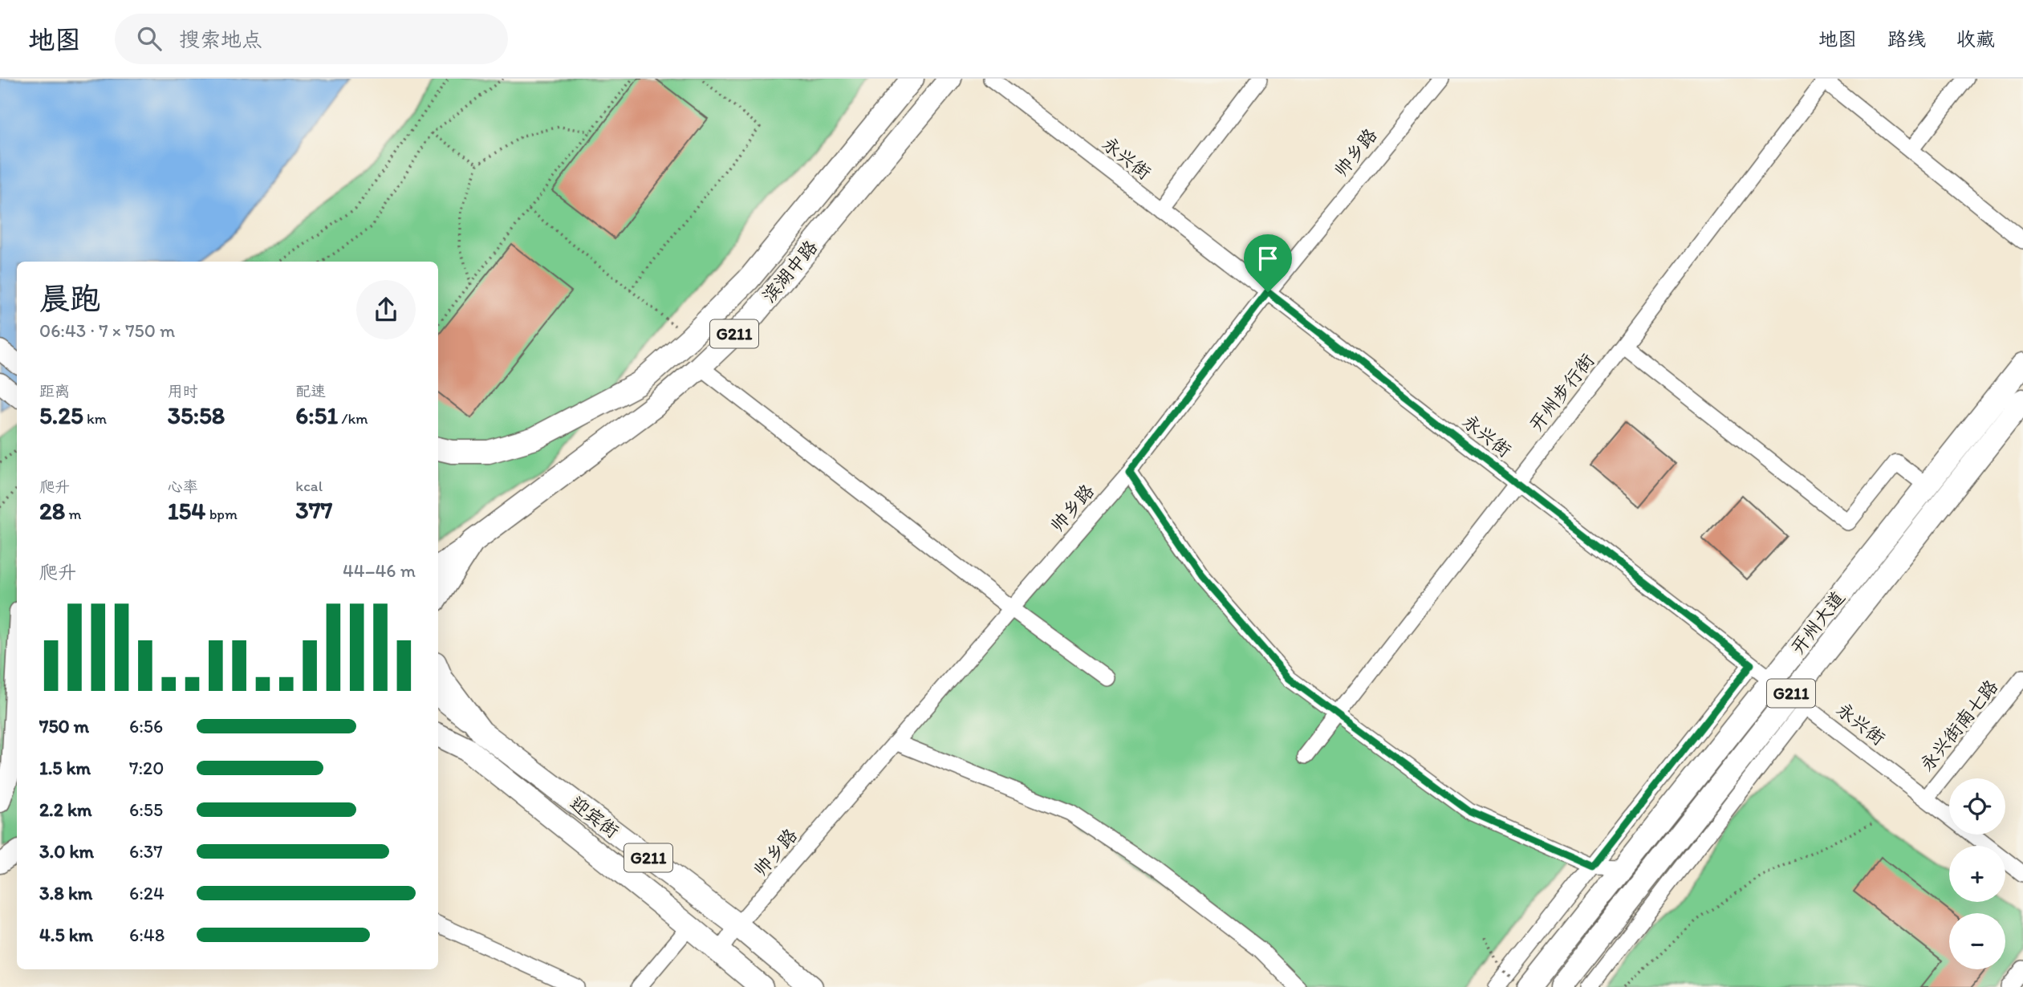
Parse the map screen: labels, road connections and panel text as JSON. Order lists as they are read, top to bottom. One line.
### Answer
{"streets":{"highway":["滨湖中路","G211","开州大道","迎宾街"],"street":["帅乡路","永兴街","开州步行街","永兴街南七路"]},"crossings":[["帅乡路","永兴街"],["帅乡路","迎宾街"],["永兴街","开州步行街"],["永兴街","开州大道"],["永兴街","永兴街南七路"],["滨湖中路","G211"],["G211","迎宾街"]],"page":{"header":"地图","search":"搜索地点","nav":["地图","路线","收藏"],"heading":["晨跑","06:43 · 7 × 750 m"],"stats":[["距离","5.25 km"],["用时","35:58"],["配速","6:51 /km"],["爬升","28 m"],["心率","154 bpm"],["kcal","377"]],"chart":["爬升","44–46 m"],"list":[{"name":"750 m","note":"6:56"},{"name":"1.5 km","note":"7:20"},{"name":"2.2 km","note":"6:55"},{"name":"3.0 km","note":"6:37"},{"name":"3.8 km","note":"6:24"},{"name":"4.5 km","note":"6:48"}],"map_buttons":["+","−"]}}
